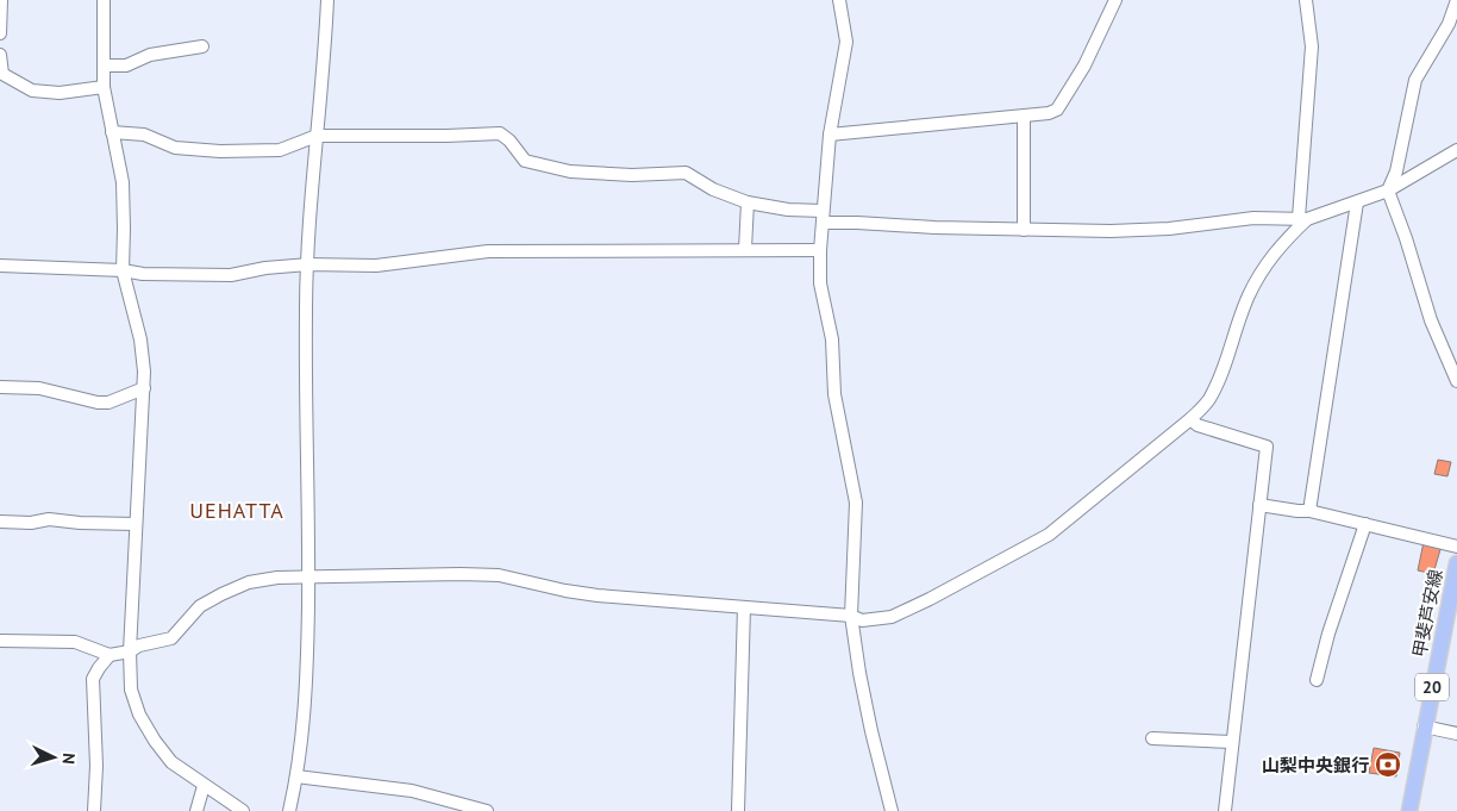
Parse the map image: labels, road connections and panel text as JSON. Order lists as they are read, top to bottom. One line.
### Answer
{"streets":{"main road":["甲斐芦安線","20"]},"districts":["UEHATTA"],"places":{"bank":["山梨中央銀行"]},"north":"right"}
